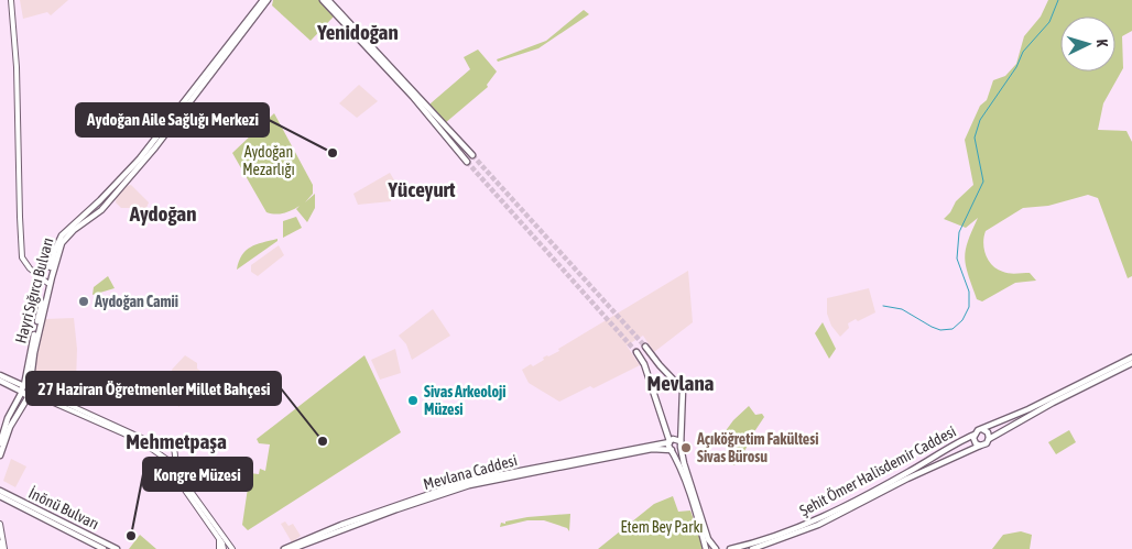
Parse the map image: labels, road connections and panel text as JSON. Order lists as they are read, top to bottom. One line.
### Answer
{"streets":{"main road":["Hayri Sığırcı Bulvarı","Şehit Ömer Halisdemir Caddesi","Mevlana Caddesi","İnönü Bulvarı"]},"districts":["Yenidoğan","Yüceyurt","Aydoğan","Mevlana","Mehmetpaşa"],"parks":["Aydoğan Mezarlığı","Etem Bey Parkı"],"places":["Aydoğan Aile Sağlığı Merkezi","Aydoğan Camii","Sivas Arkeoloji Müzesi","27 Haziran Öğretmenler Millet Bahçesi","Açıköğretim Fakültesi Sivas Bürosu","Kongre Müzesi"],"north":"right"}
